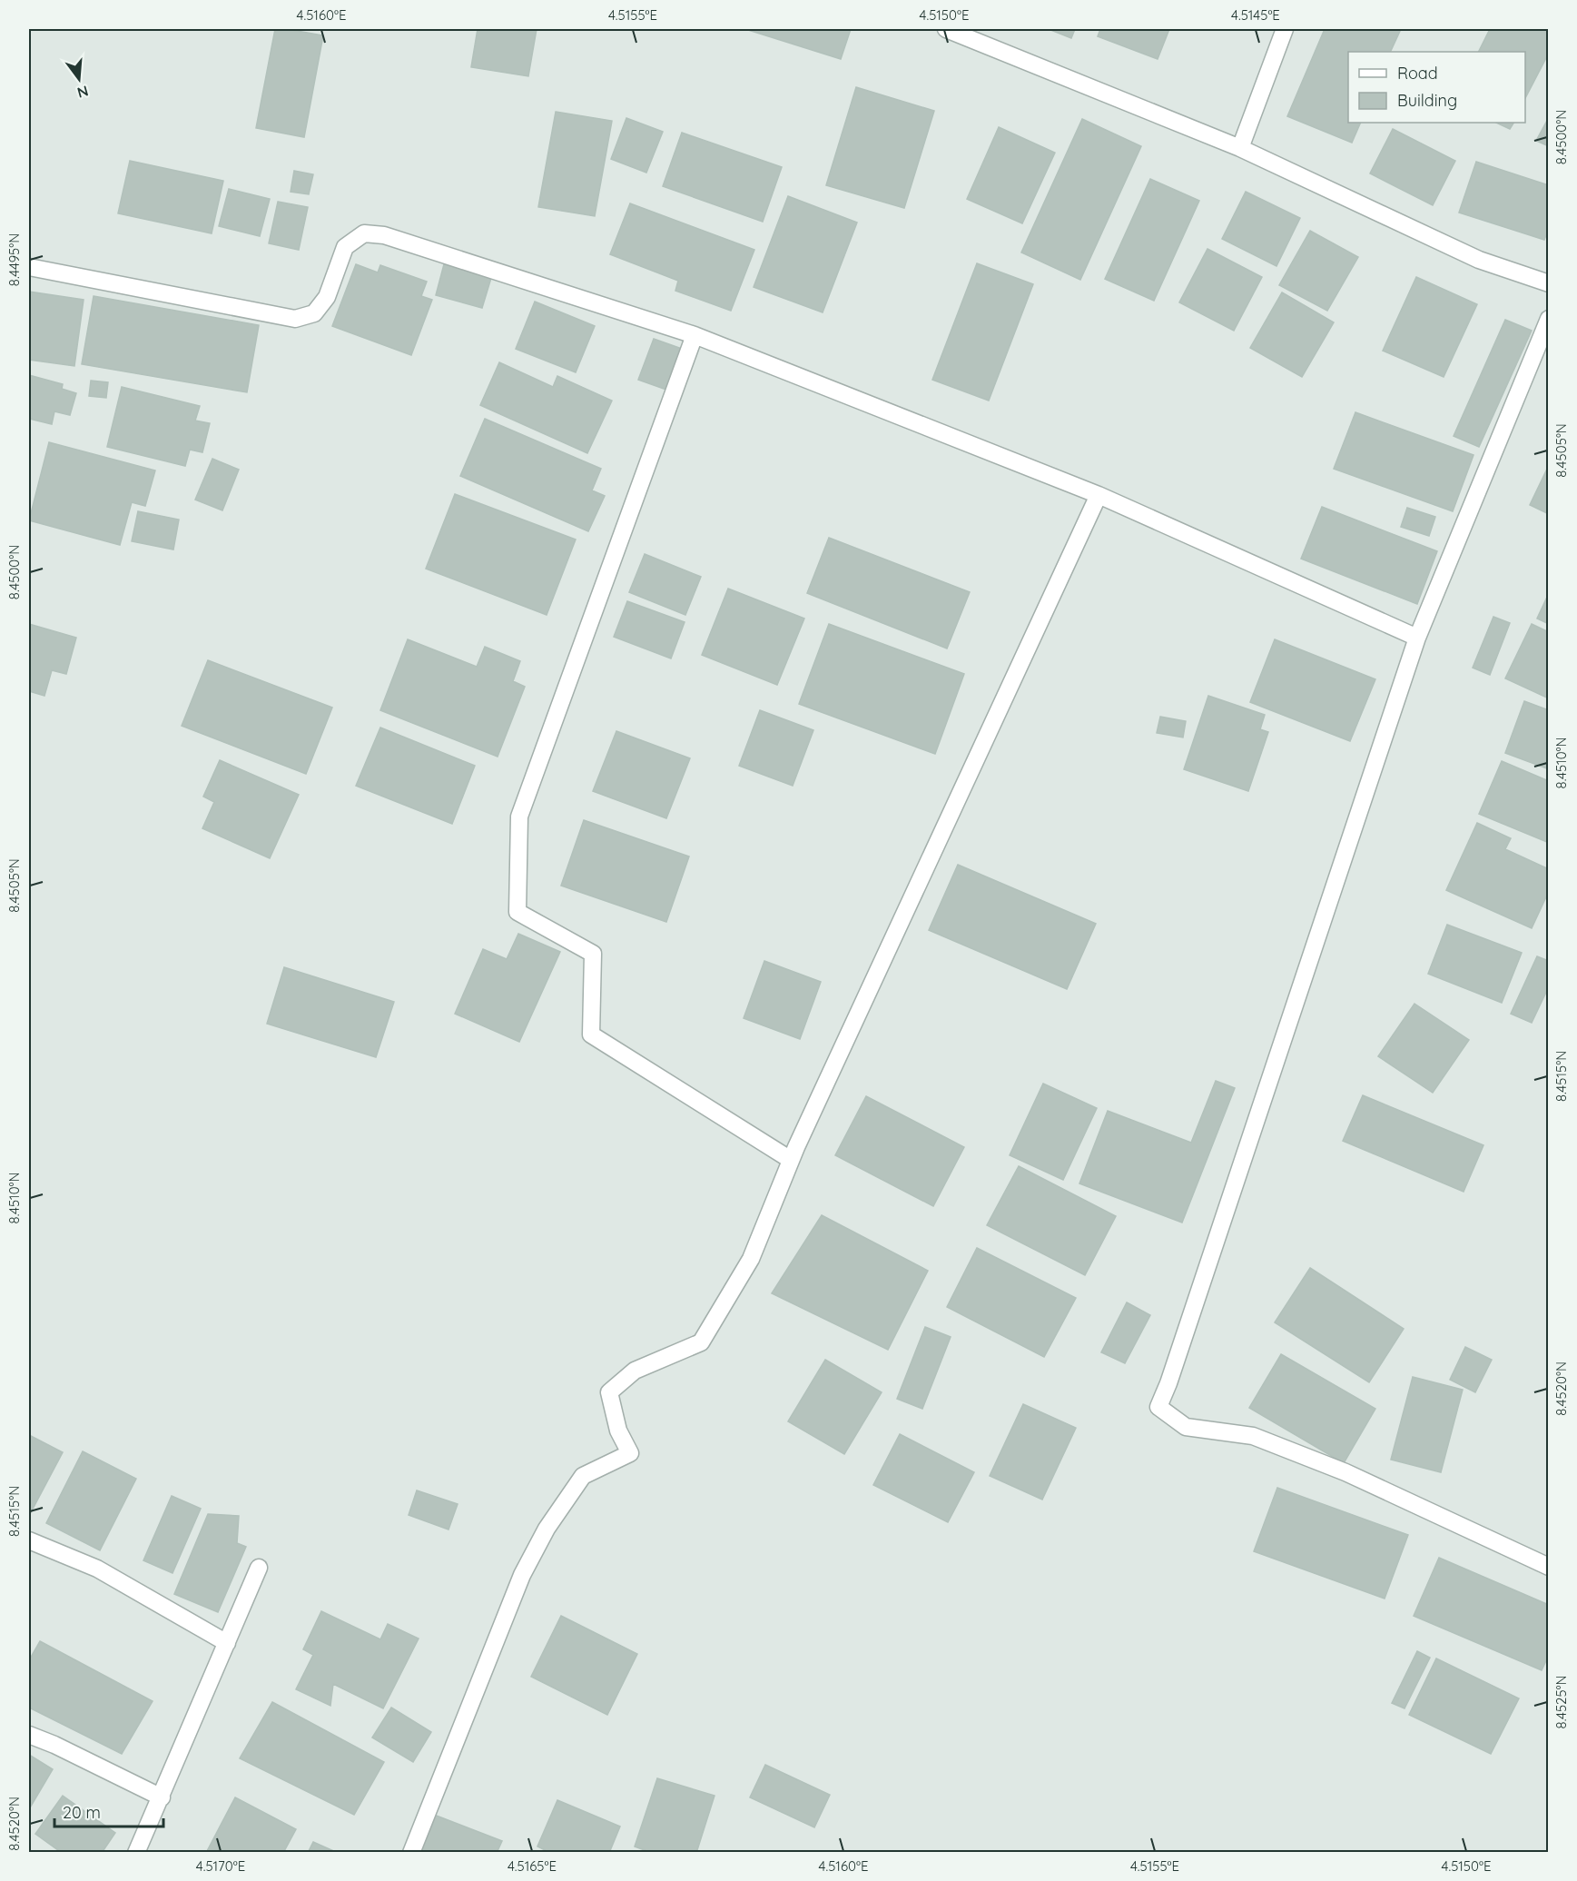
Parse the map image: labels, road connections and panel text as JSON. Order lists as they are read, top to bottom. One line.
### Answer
{"legend":["Road","Building"],"scale_bar":"20 m","north":"bottom","coordinates":["4.5160°E","4.5155°E","4.5150°E","4.5145°E","8.4500°N","8.4495°N","8.4505°N","8.4510°N","8.4515°N","8.4520°N","8.4525°N","4.5170°E","4.5165°E"]}
